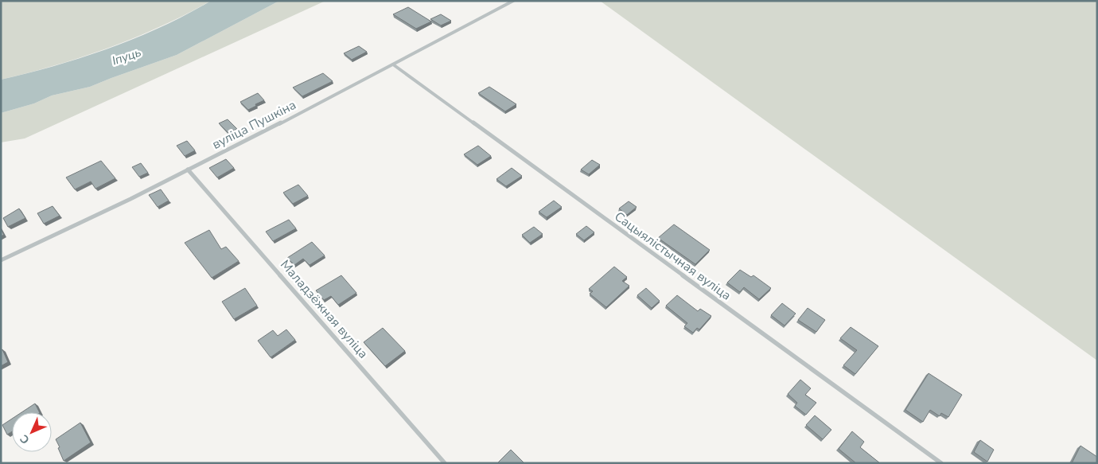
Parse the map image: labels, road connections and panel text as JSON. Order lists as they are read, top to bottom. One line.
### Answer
{"streets":{"street":["вуліца Пушкіна","Сацыялістычная вуліца","Маладзёжная вуліца"]},"crossings":[["вуліца Пушкіна","Сацыялістычная вуліца"],["вуліца Пушкіна","Маладзёжная вуліца"]],"water":["Іпуць"],"north":"bottom left"}
